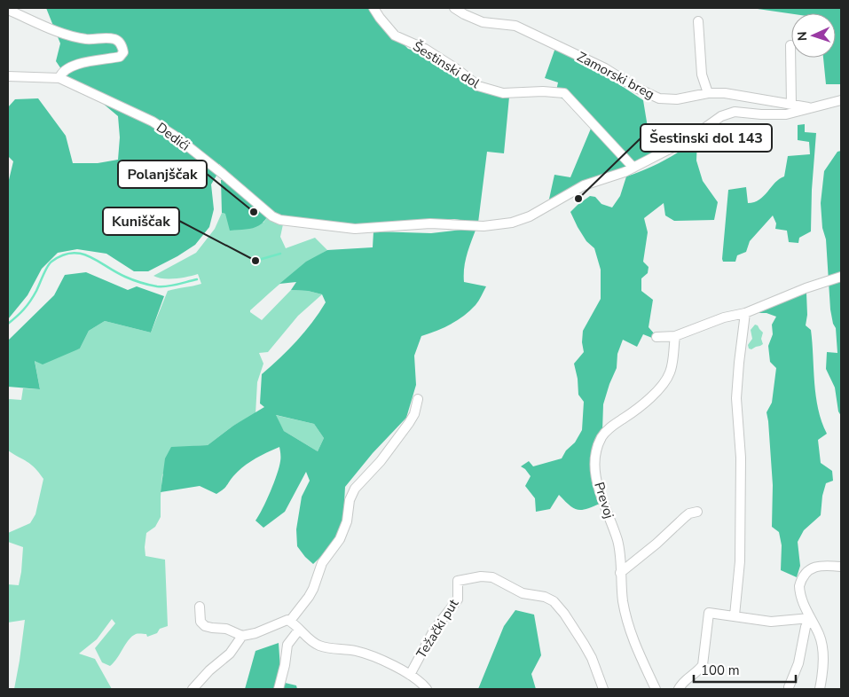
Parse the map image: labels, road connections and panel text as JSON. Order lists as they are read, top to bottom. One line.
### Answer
{"streets":{"street":["Šestinski dol","Zamorski breg","Dedići","Prevoj","Težački put"]},"crossings":[["Šestinski dol","Dedići"]],"places":["Šestinski dol 143","Polanjščak","Kuniščak"],"scale_bar":"100 m","north":"left"}
